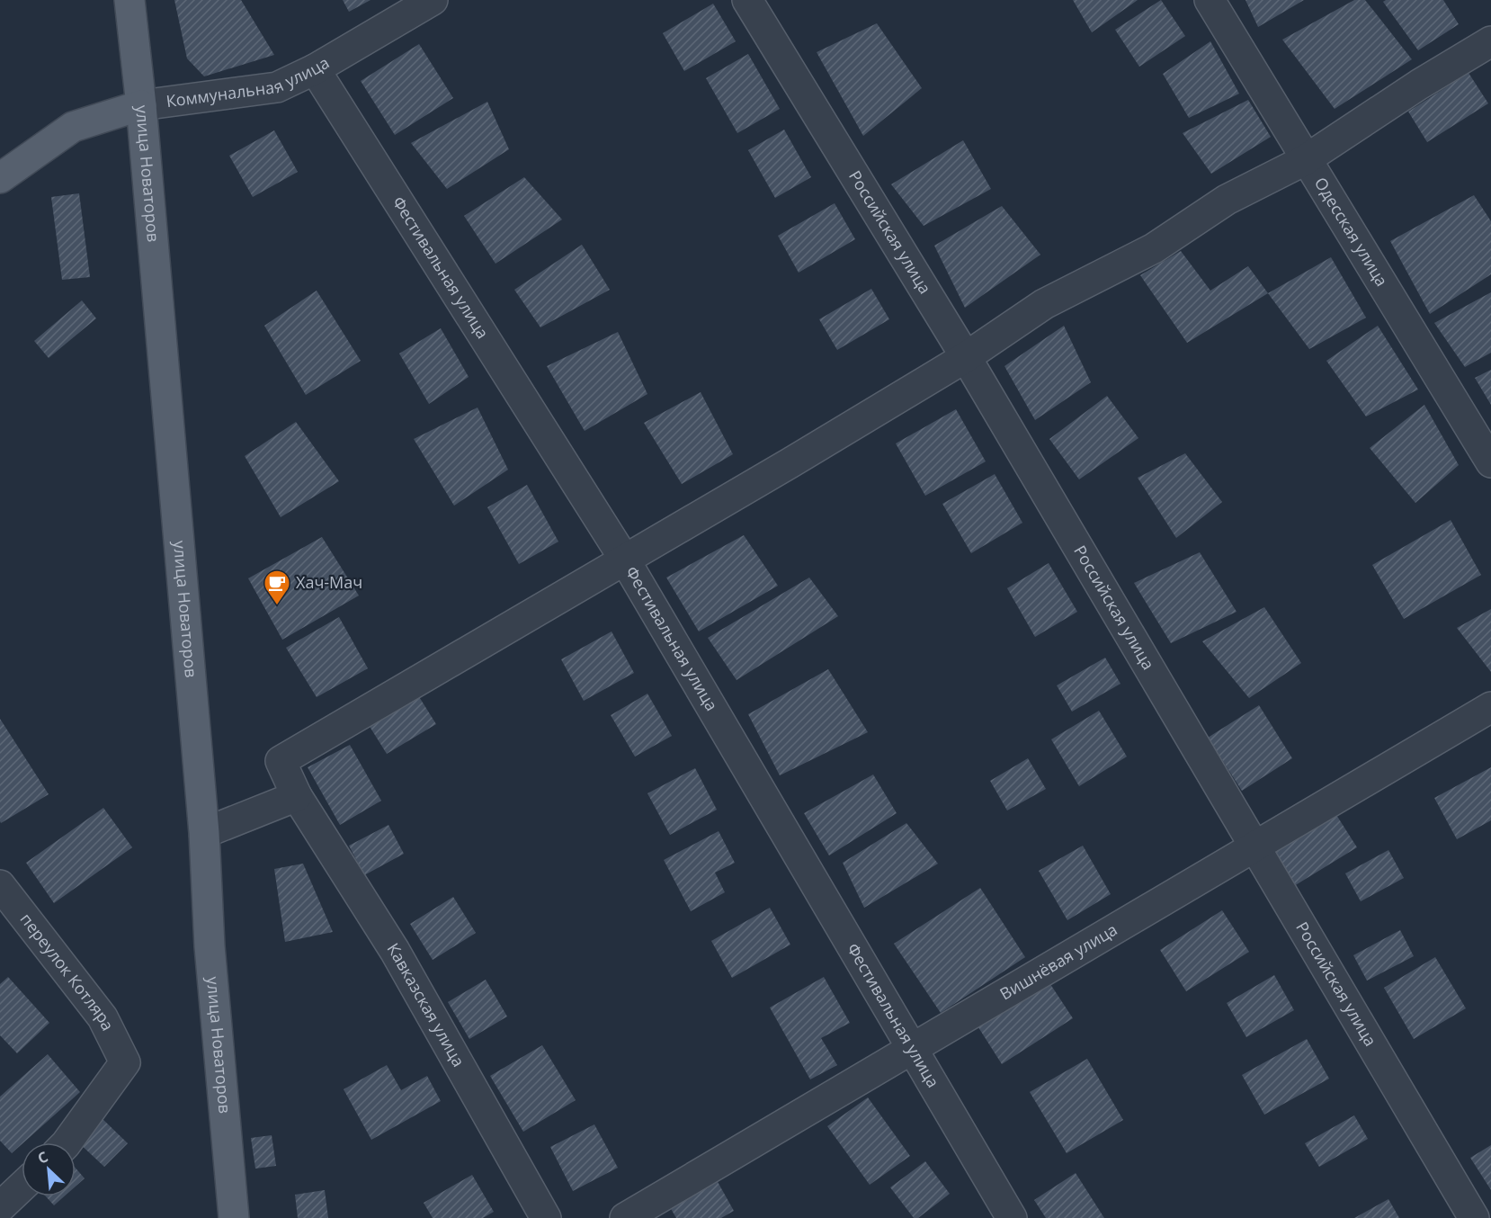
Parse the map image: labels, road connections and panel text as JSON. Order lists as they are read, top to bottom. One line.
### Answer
{"streets":{"main road":["Коммунальная улица","улица Новаторов"],"street":["Российская улица","Одесская улица","Фестивальная улица","Вишнёвая улица","переулок Котляра","Кавказская улица"]},"crossings":[["Коммунальная улица","улица Новаторов"],["Коммунальная улица","Фестивальная улица"],["Российская улица","Вишнёвая улица"],["Фестивальная улица","Вишнёвая улица"],["Фестивальная улица","Кавказская улица"]],"places":{"cafe":["Хач-Мач"]},"north":"top left"}
